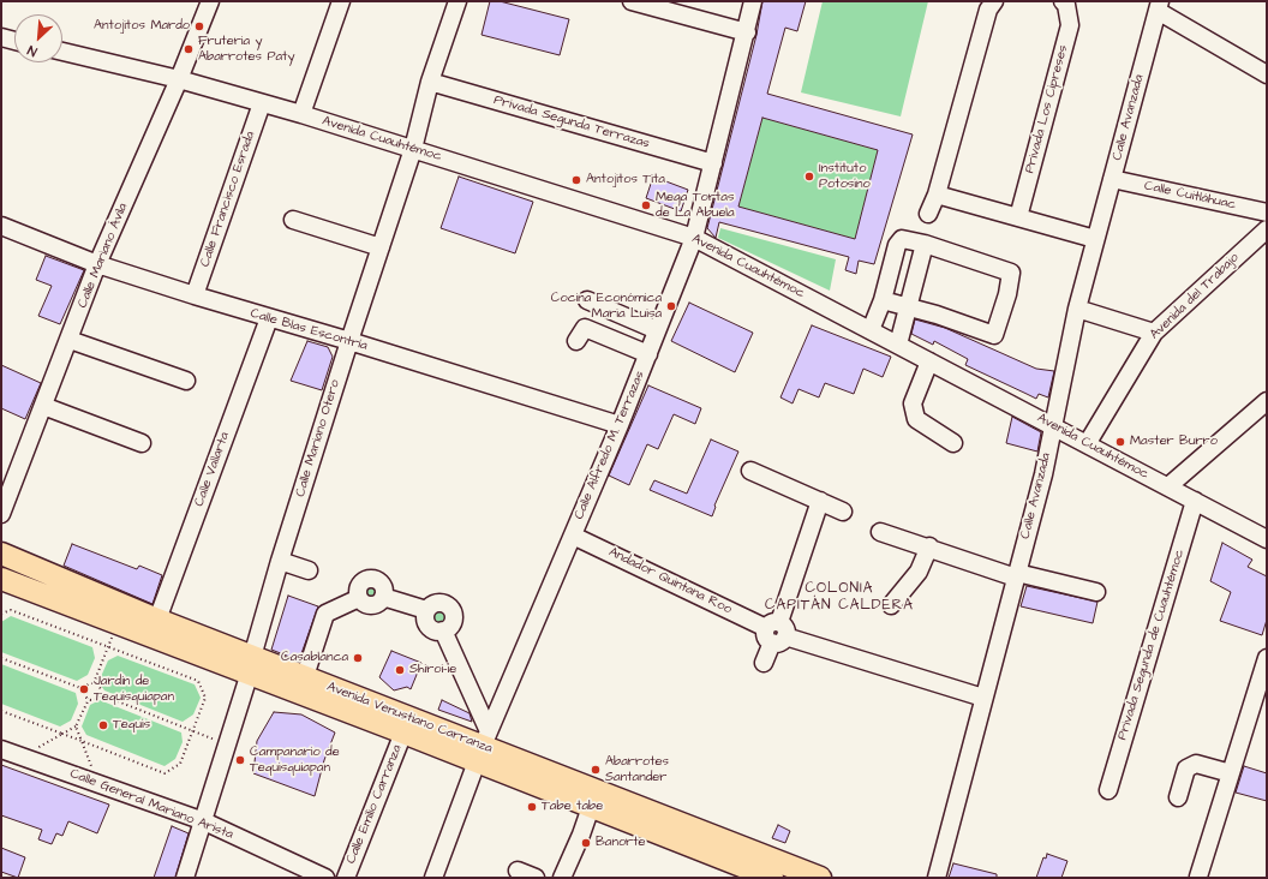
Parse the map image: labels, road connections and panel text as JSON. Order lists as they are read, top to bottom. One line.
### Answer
{"streets":{"main road":["Avenida Venustiano Carranza"],"street":["Privada Los Cipreses","Calle Avanzada","Privada Segunda Terrazas","Avenida Cuauhtémoc","Calle Cuitláhuac","Calle Francisco Esrada","Calle Mariano Ávila","Avenida del Trabajo","Calle Blas Escontría","Calle Mariano Otero","Calle Alfredo M. Terrazas","Calle Vallarta","Andador Quintana Roo","Privada Segunda de Cuauhtémoc","Calle General Mariano Arista","Calle Emilio Carranza"]},"crossings":[["Calle Avanzada","Avenida Cuauhtémoc"],["Calle Avanzada","Calle Cuitláhuac"],["Calle Avanzada","Andador Quintana Roo"],["Privada Segunda Terrazas","Calle Mariano Otero"],["Privada Segunda Terrazas","Calle Alfredo M. Terrazas"],["Avenida Cuauhtémoc","Calle Francisco Esrada"],["Avenida Cuauhtémoc","Calle Mariano Ávila"],["Avenida Cuauhtémoc","Avenida del Trabajo"],["Avenida Cuauhtémoc","Calle Mariano Otero"],["Avenida Cuauhtémoc","Calle Alfredo M. Terrazas"],["Avenida Cuauhtémoc","Privada Segunda de Cuauhtémoc"],["Calle Francisco Esrada","Calle Blas Escontría"],["Calle Mariano Ávila","Calle Blas Escontría"],["Calle Blas Escontría","Calle Mariano Otero"],["Calle Blas Escontría","Calle Alfredo M. Terrazas"],["Calle Blas Escontría","Calle Vallarta"],["Calle Mariano Otero","Avenida Venustiano Carranza"],["Calle Mariano Otero","Calle General Mariano Arista"],["Calle Alfredo M. Terrazas","Andador Quintana Roo"],["Calle Alfredo M. Terrazas","Avenida Venustiano Carranza"],["Calle Vallarta","Avenida Venustiano Carranza"],["Avenida Venustiano Carranza","Calle Emilio Carranza"]],"districts":["COLONIA CAPITÁN CALDERA"],"places":["Antojitos Mardo","Fruteria y Abarrotes Paty","Instituto Potosino","Antojitos Tita","Mega Tortas de La Abuela","Cocina Económica Maria Luisa","Master Burro","Casablanca","Shiroi-ie","Jardín de Tequisquiapan","Tequis","Campanario de Tequisquiapan","Abarrotes Santander","Tabe tabe","Banorte"],"north":"bottom left"}
